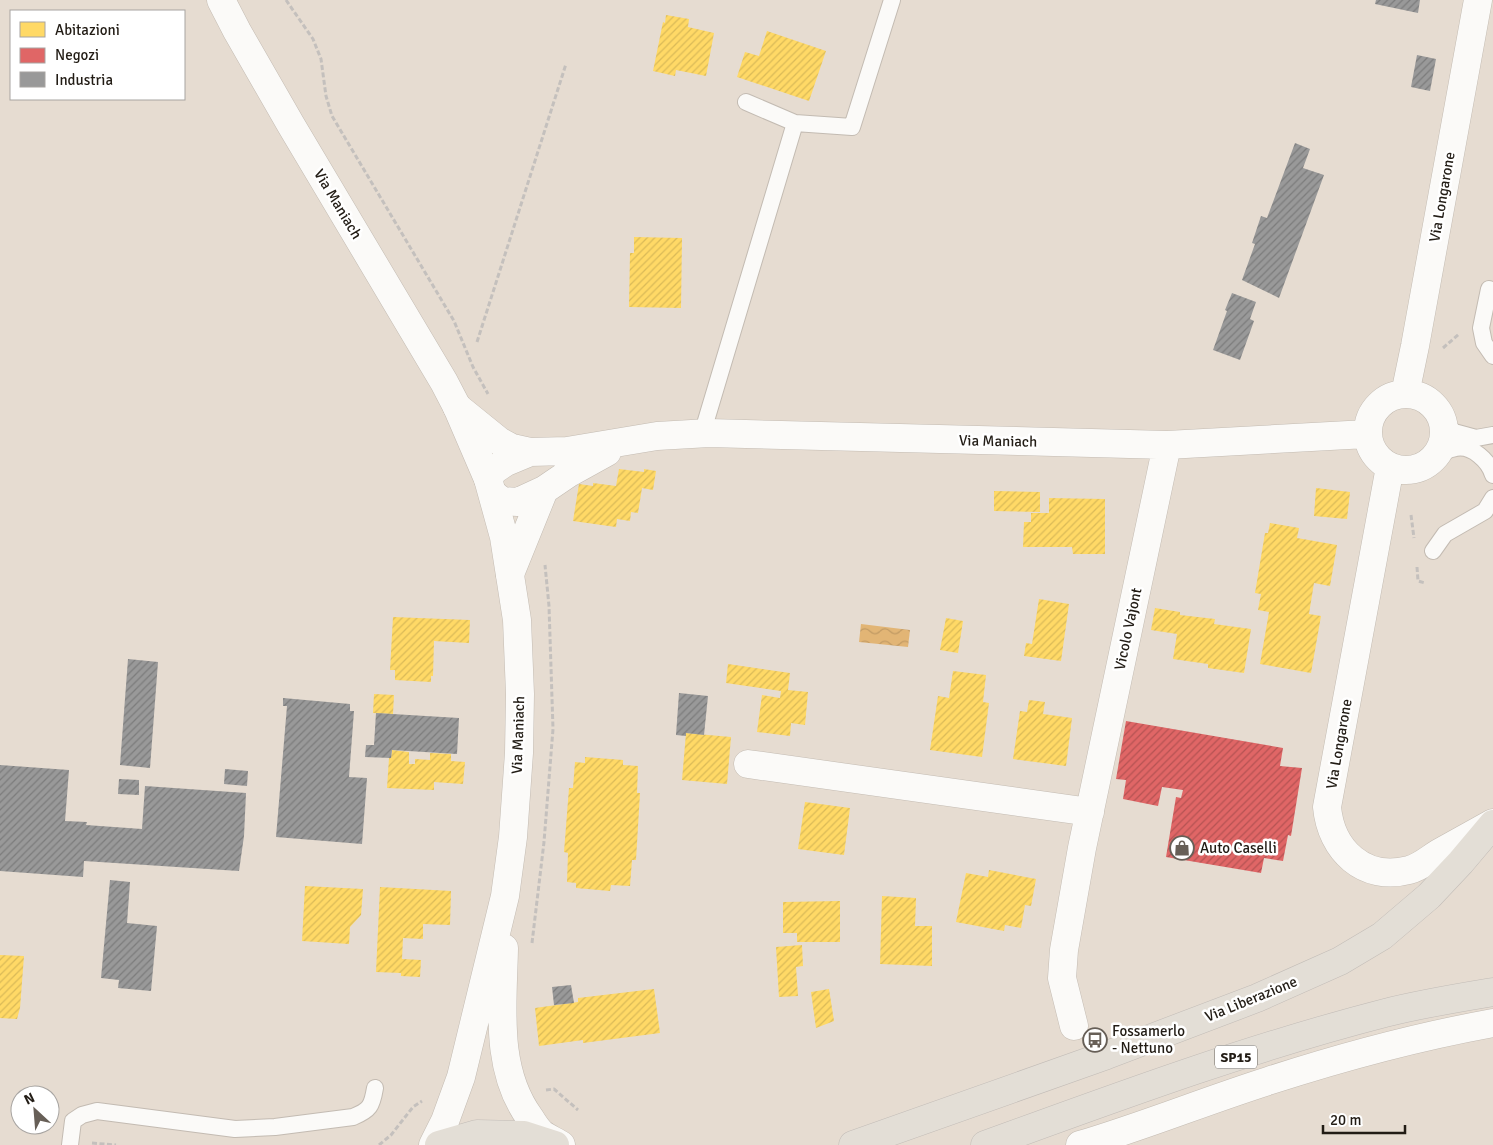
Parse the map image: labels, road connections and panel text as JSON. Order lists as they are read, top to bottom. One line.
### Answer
{"streets":{"main road":["Via Liberazione","SP15"],"street":["Via Longarone","Via Maniach","Vicolo Vajont"]},"crossings":[["Via Longarone","Via Maniach"],["Via Longarone","Via Liberazione"],["Via Maniach","Vicolo Vajont"]],"places":{"shop":["Auto Caselli"],"bus stop":["Fossamerlo - Nettuno"]},"legend":["Abitazioni","Negozi","Industria"],"scale_bar":"20 m","north":"top left"}
